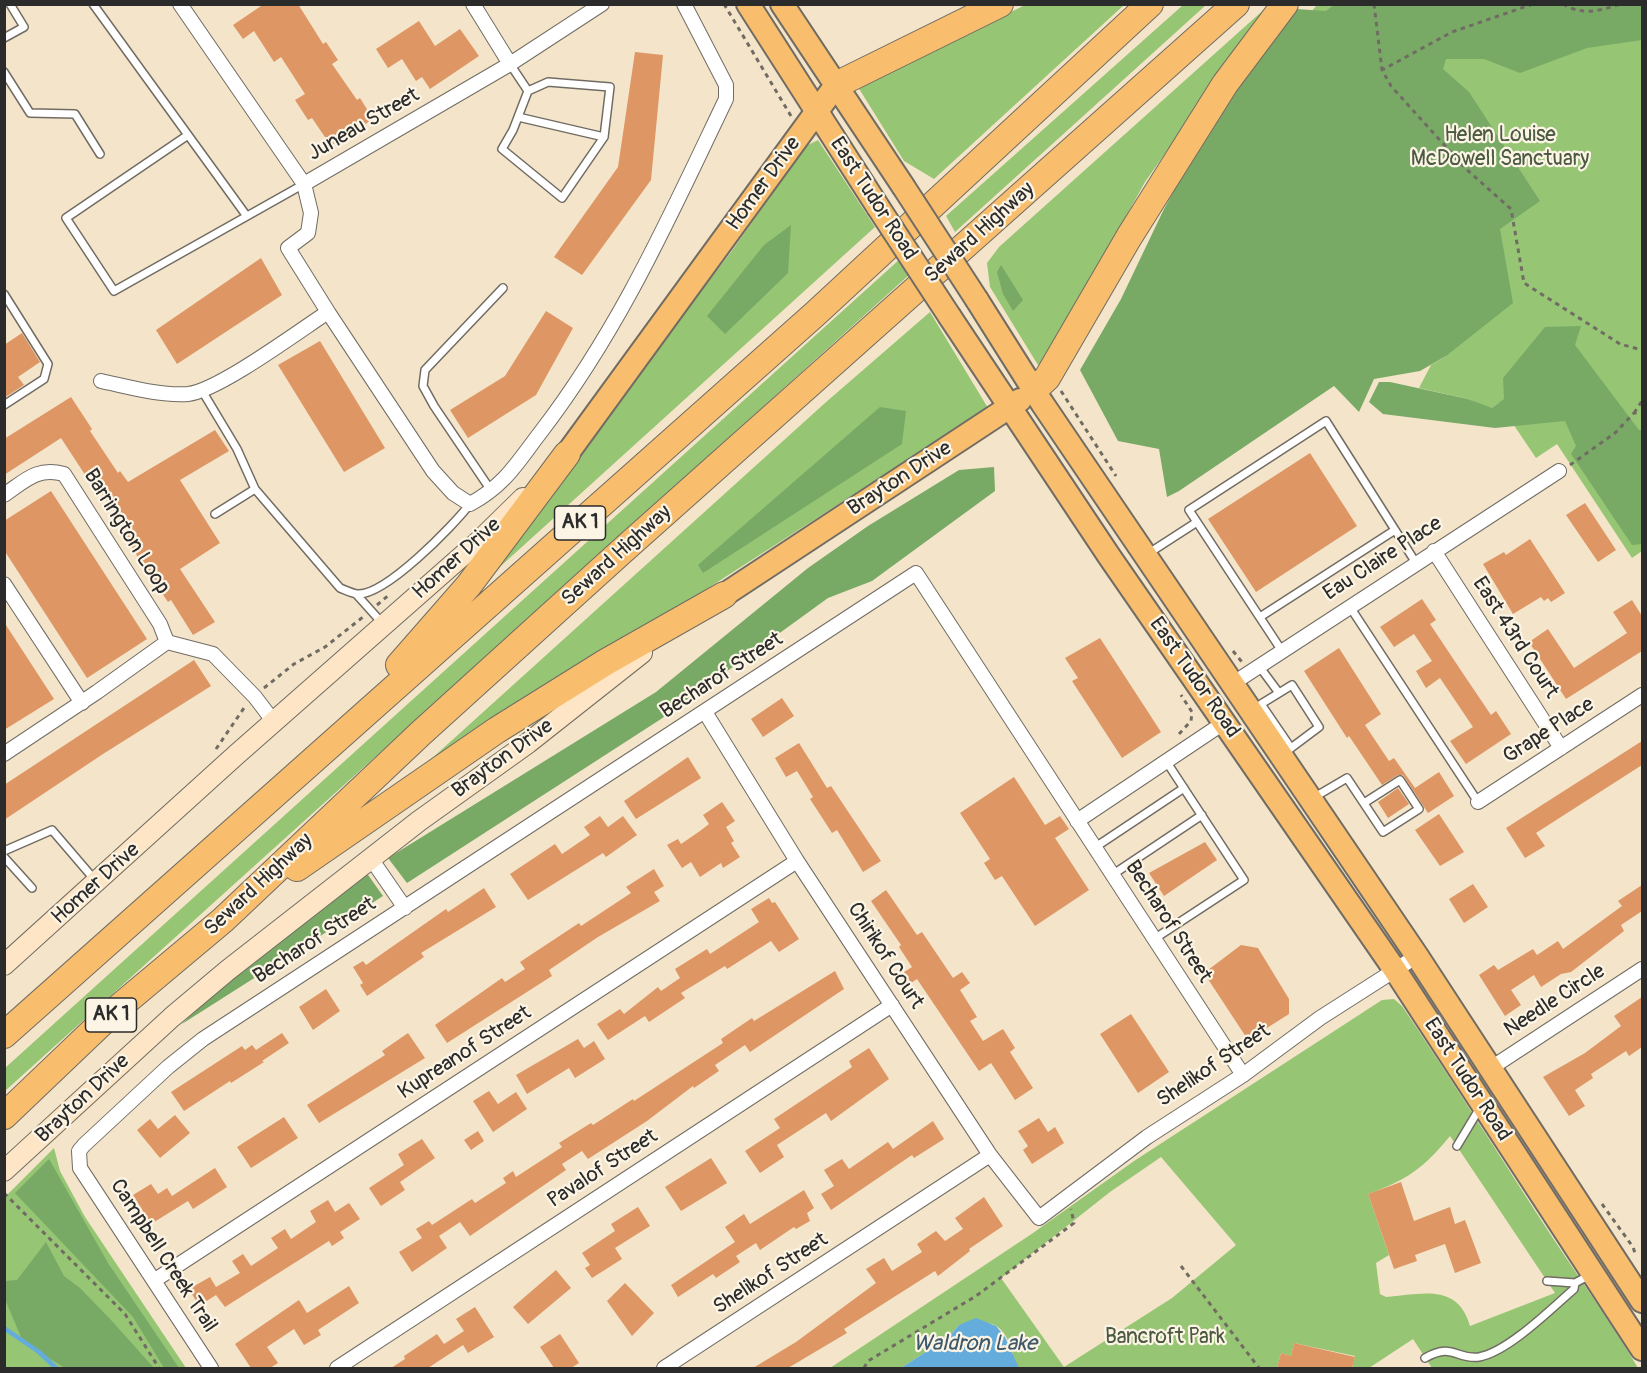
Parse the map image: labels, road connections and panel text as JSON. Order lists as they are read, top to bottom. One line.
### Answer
{"streets":{"highway":["Seward Highway","AK 1"],"main road":["Homer Drive","East Tudor Road","Brayton Drive"],"street":["Juneau Street","Barrington Loop","Eau Claire Place","East 43rd Court","Becharof Street","Grape Place","Chirikof Court","Needle Circle","Kupreanof Street","Shelikof Street","Pavalof Street","Campbell Creek Trail"]},"crossings":[["Juneau Street","Homer Drive"],["Homer Drive","East Tudor Road"],["East Tudor Road","Brayton Drive"],["East Tudor Road","Eau Claire Place"],["East Tudor Road","Needle Circle"],["East Tudor Road","Shelikof Street"],["Eau Claire Place","East 43rd Court"],["East 43rd Court","Grape Place"],["Becharof Street","Chirikof Court"],["Becharof Street","Shelikof Street"],["Becharof Street","Campbell Creek Trail"],["Chirikof Court","Kupreanof Street"],["Chirikof Court","Shelikof Street"],["Chirikof Court","Pavalof Street"],["Kupreanof Street","Campbell Creek Trail"]],"water":["Waldron Lake"],"parks":["Helen Louise McDowell Sanctuary","Bancroft Park"]}
